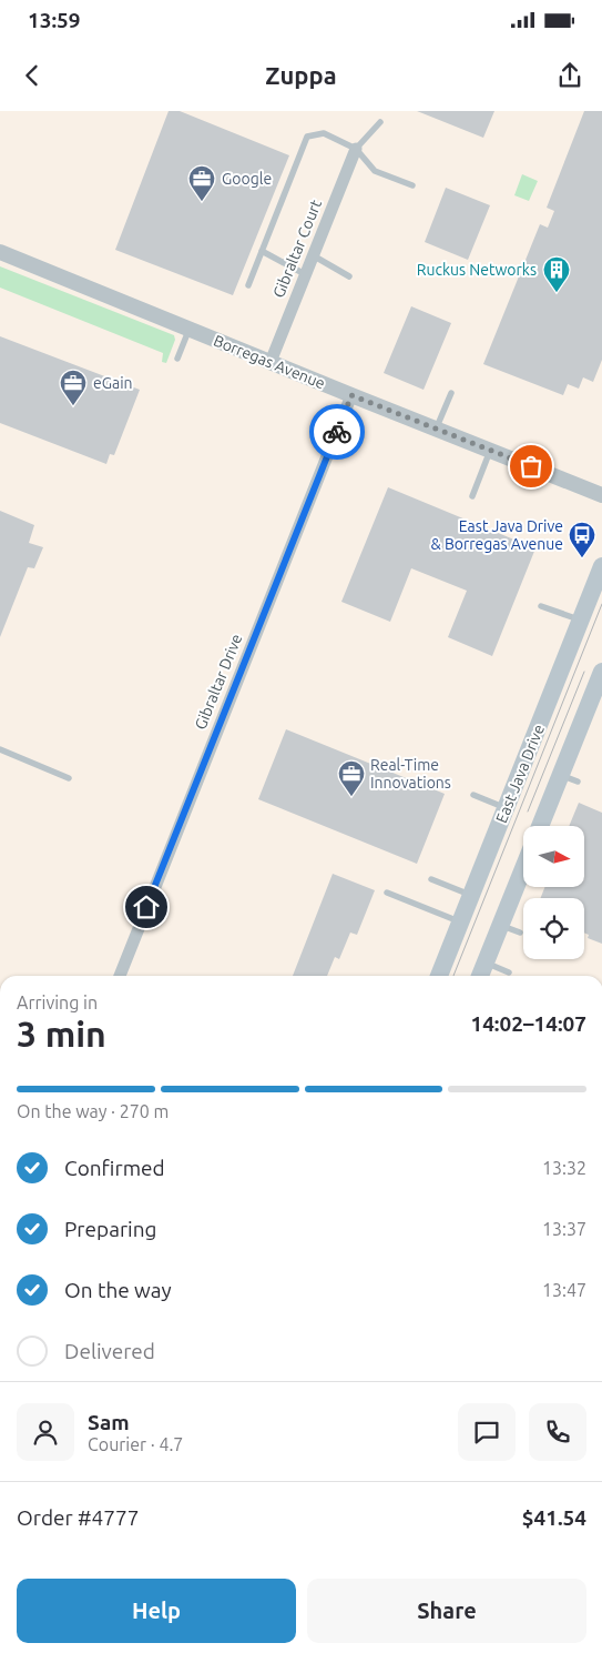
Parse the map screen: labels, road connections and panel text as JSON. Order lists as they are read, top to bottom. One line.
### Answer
{"streets":{"main road":["East Java Drive"],"street":["Gibraltar Court","Borregas Avenue","Gibraltar Drive"]},"crossings":[["Gibraltar Court","Borregas Avenue"],["Borregas Avenue","Gibraltar Drive"]],"places":{"office":["Google","eGain","Real-Time Innovations"],"building":["Ruckus Networks"],"bus stop":["East Java Drive & Borregas Avenue"]},"north":"right","page":{"status":"13:59","header":"Zuppa","heading":["3 min","Arriving in","14:02–14:07"],"panel":["Sam","Courier · 4.7","Order #4777","$41.54"],"bar":"On the way · 270 m","list":[["Confirmed","13:32"],["Preparing","13:37"],["On the way","13:47"],"Delivered"],"buttons":["Help","Share"]}}
